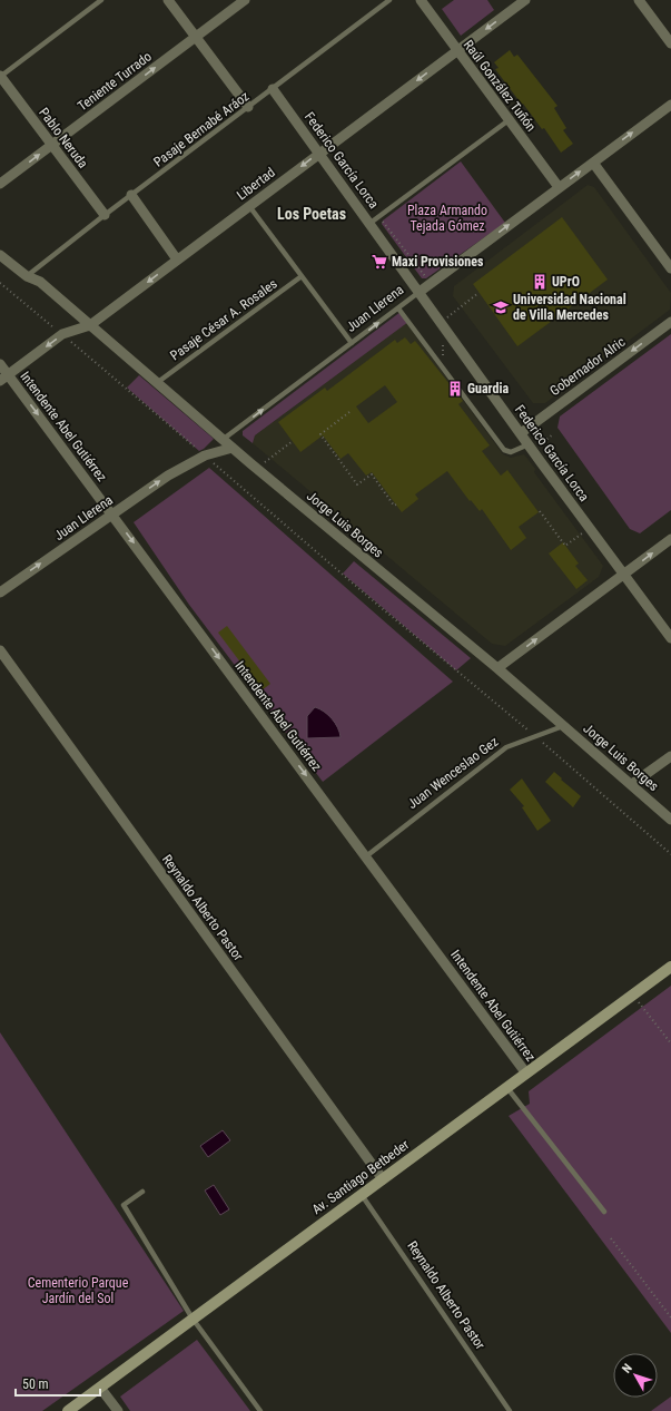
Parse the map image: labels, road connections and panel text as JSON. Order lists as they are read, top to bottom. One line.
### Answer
{"streets":{"main road":["Av. Santiago Betbeder"],"street":["Teniente Turrado","Raúl González Tuñón","Pablo Neruda","Federico García Lorca","Libertad","Juan Llerena","Gobernador Alric","Intendente Abel Gutiérrez","Jorge Luis Borges","Reynaldo Alberto Pastor"],"lane":["Pasaje Bernabé Aráoz","Pasaje César A. Rosales","Juan Wenceslao Gez"]},"crossings":[["Teniente Turrado","Pablo Neruda"],["Raúl González Tuñón","Libertad"],["Raúl González Tuñón","Juan Llerena"],["Pasaje Bernabé Aráoz","Pablo Neruda"],["Pasaje Bernabé Aráoz","Federico García Lorca"],["Pasaje Bernabé Aráoz","Jorge Luis Borges"],["Federico García Lorca","Libertad"],["Federico García Lorca","Juan Llerena"],["Federico García Lorca","Gobernador Alric"],["Libertad","Intendente Abel Gutiérrez"],["Libertad","Jorge Luis Borges"],["Juan Llerena","Intendente Abel Gutiérrez"],["Juan Llerena","Jorge Luis Borges"],["Pasaje César A. Rosales","Jorge Luis Borges"],["Intendente Abel Gutiérrez","Juan Wenceslao Gez"],["Intendente Abel Gutiérrez","Av. Santiago Betbeder"],["Jorge Luis Borges","Juan Wenceslao Gez"],["Reynaldo Alberto Pastor","Av. Santiago Betbeder"]],"one_way":["Teniente Turrado","Libertad","Juan Llerena","Gobernador Alric","Intendente Abel Gutiérrez"],"districts":["Los Poetas"],"parks":["Plaza Armando Tejada Gómez","Cementerio Parque Jardín del Sol"],"places":{"supermarket":["Maxi Provisiones"],"building":["UPrO","Guardia"],"school or university":["Universidad Nacional de Villa Mercedes"]},"scale_bar":"50 m","north":"top left"}
